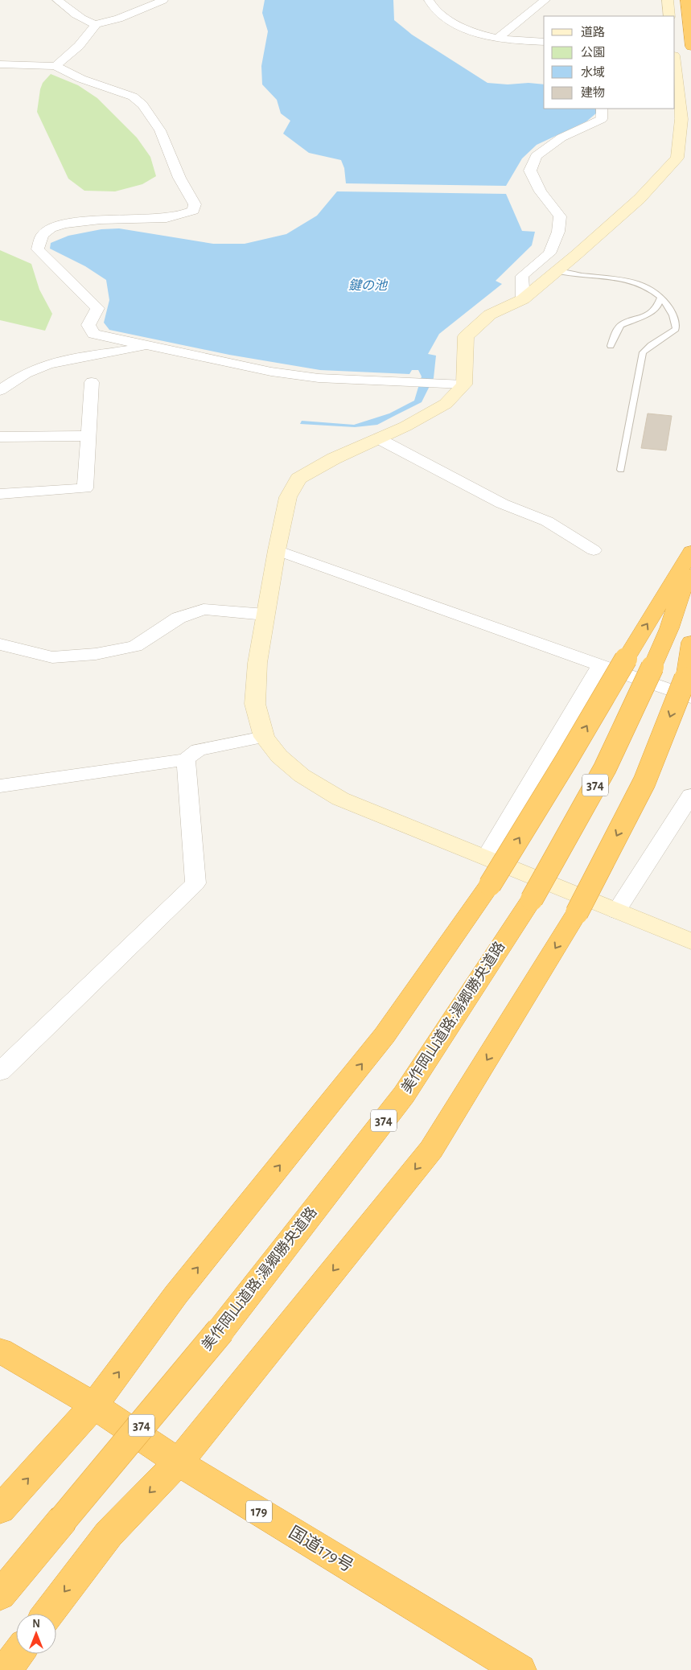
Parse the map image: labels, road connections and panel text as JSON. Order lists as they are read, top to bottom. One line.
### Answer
{"streets":{"highway":["374","美作岡山道路;湯郷勝央道路","179","国道179号"]},"water":["鍵の池"],"legend":["道路","公園","水域","建物"],"north":"top"}
